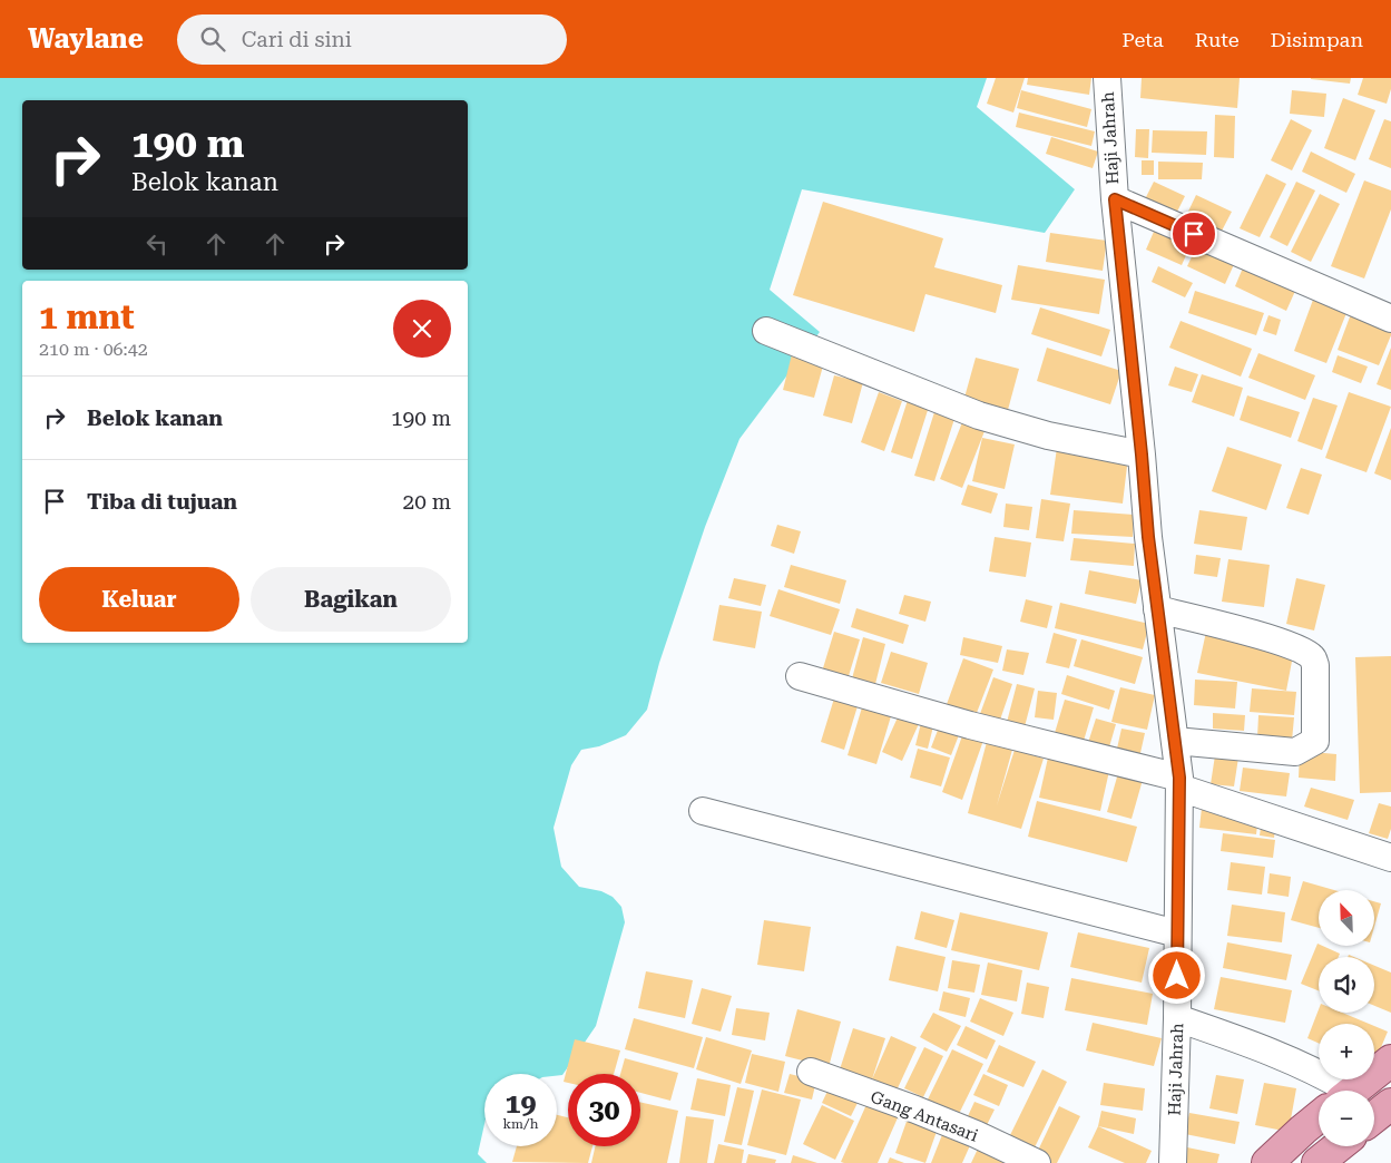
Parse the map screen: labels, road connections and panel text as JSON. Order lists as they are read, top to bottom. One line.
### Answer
{"streets":{"street":["Haji Jahrah","Gang Antasari"]},"north":"top left","page":{"header":"Waylane","search":"Cari di sini","nav":["Peta","Rute","Disimpan"],"turn":["190 m","Belok kanan"],"heading":["1 mnt","210 m · 06:42"],"list":[{"name":"Belok kanan","value":"190 m"},{"name":"Tiba di tujuan","value":"20 m"}],"buttons":["Keluar","Bagikan"],"map_buttons":["+","−"],"speed":"19 km/h","limit":"30"}}
